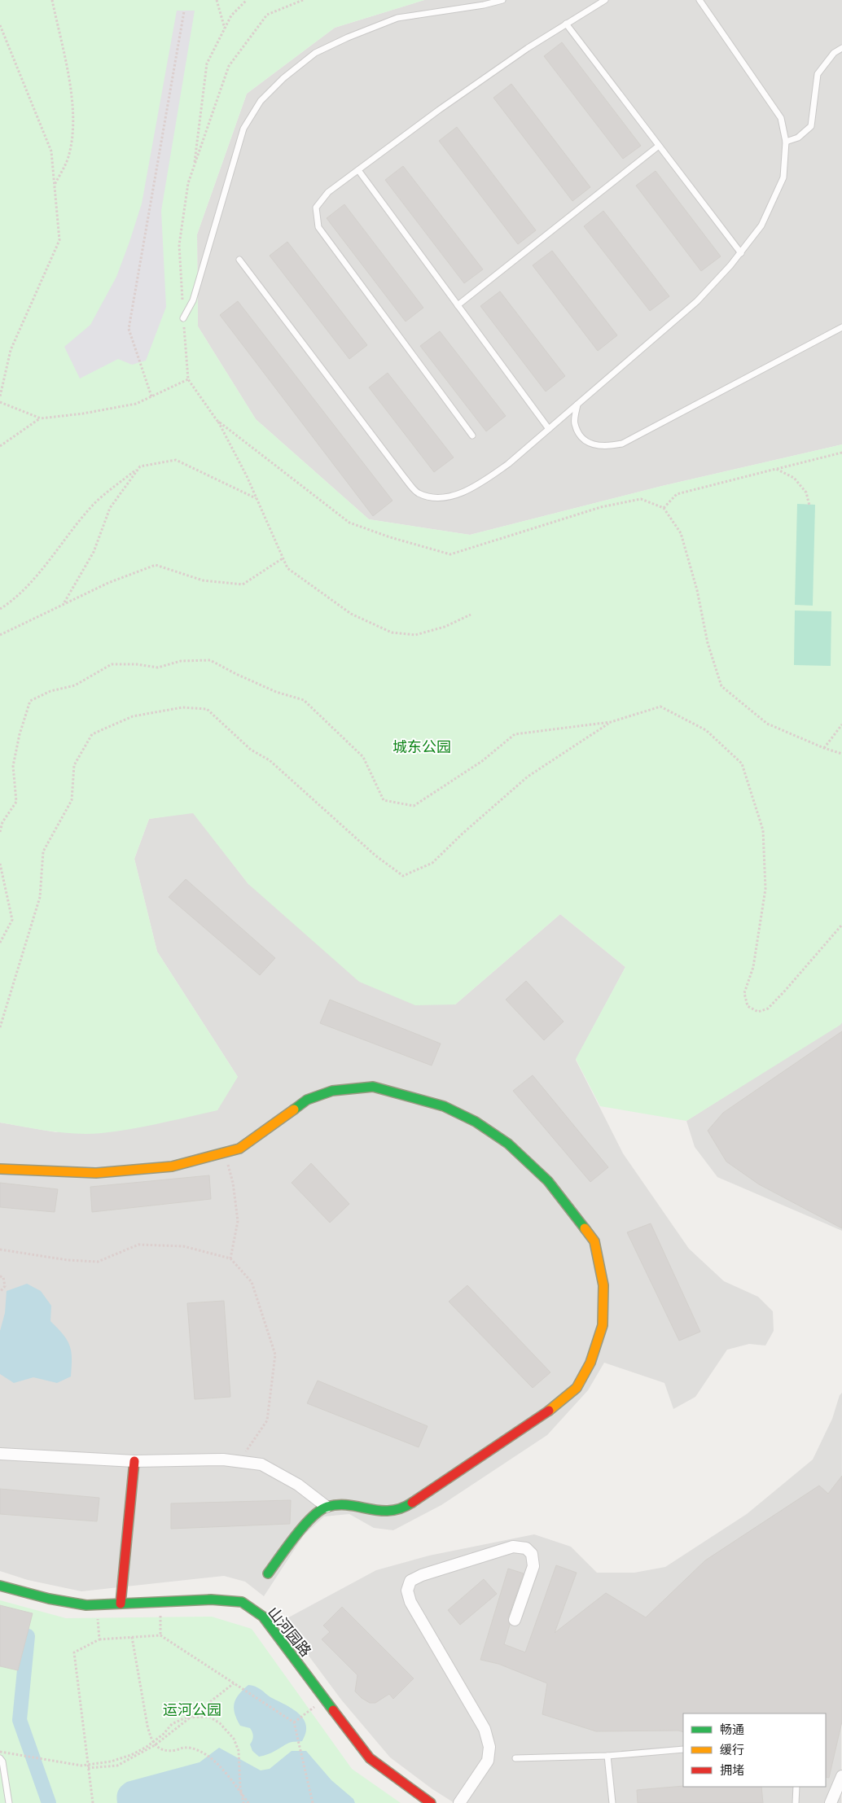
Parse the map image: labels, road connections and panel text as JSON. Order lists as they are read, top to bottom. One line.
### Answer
{"streets":{"street":["山河园路"]},"parks":["城东公园","运河公园"],"legend":["畅通","缓行","拥堵"]}
